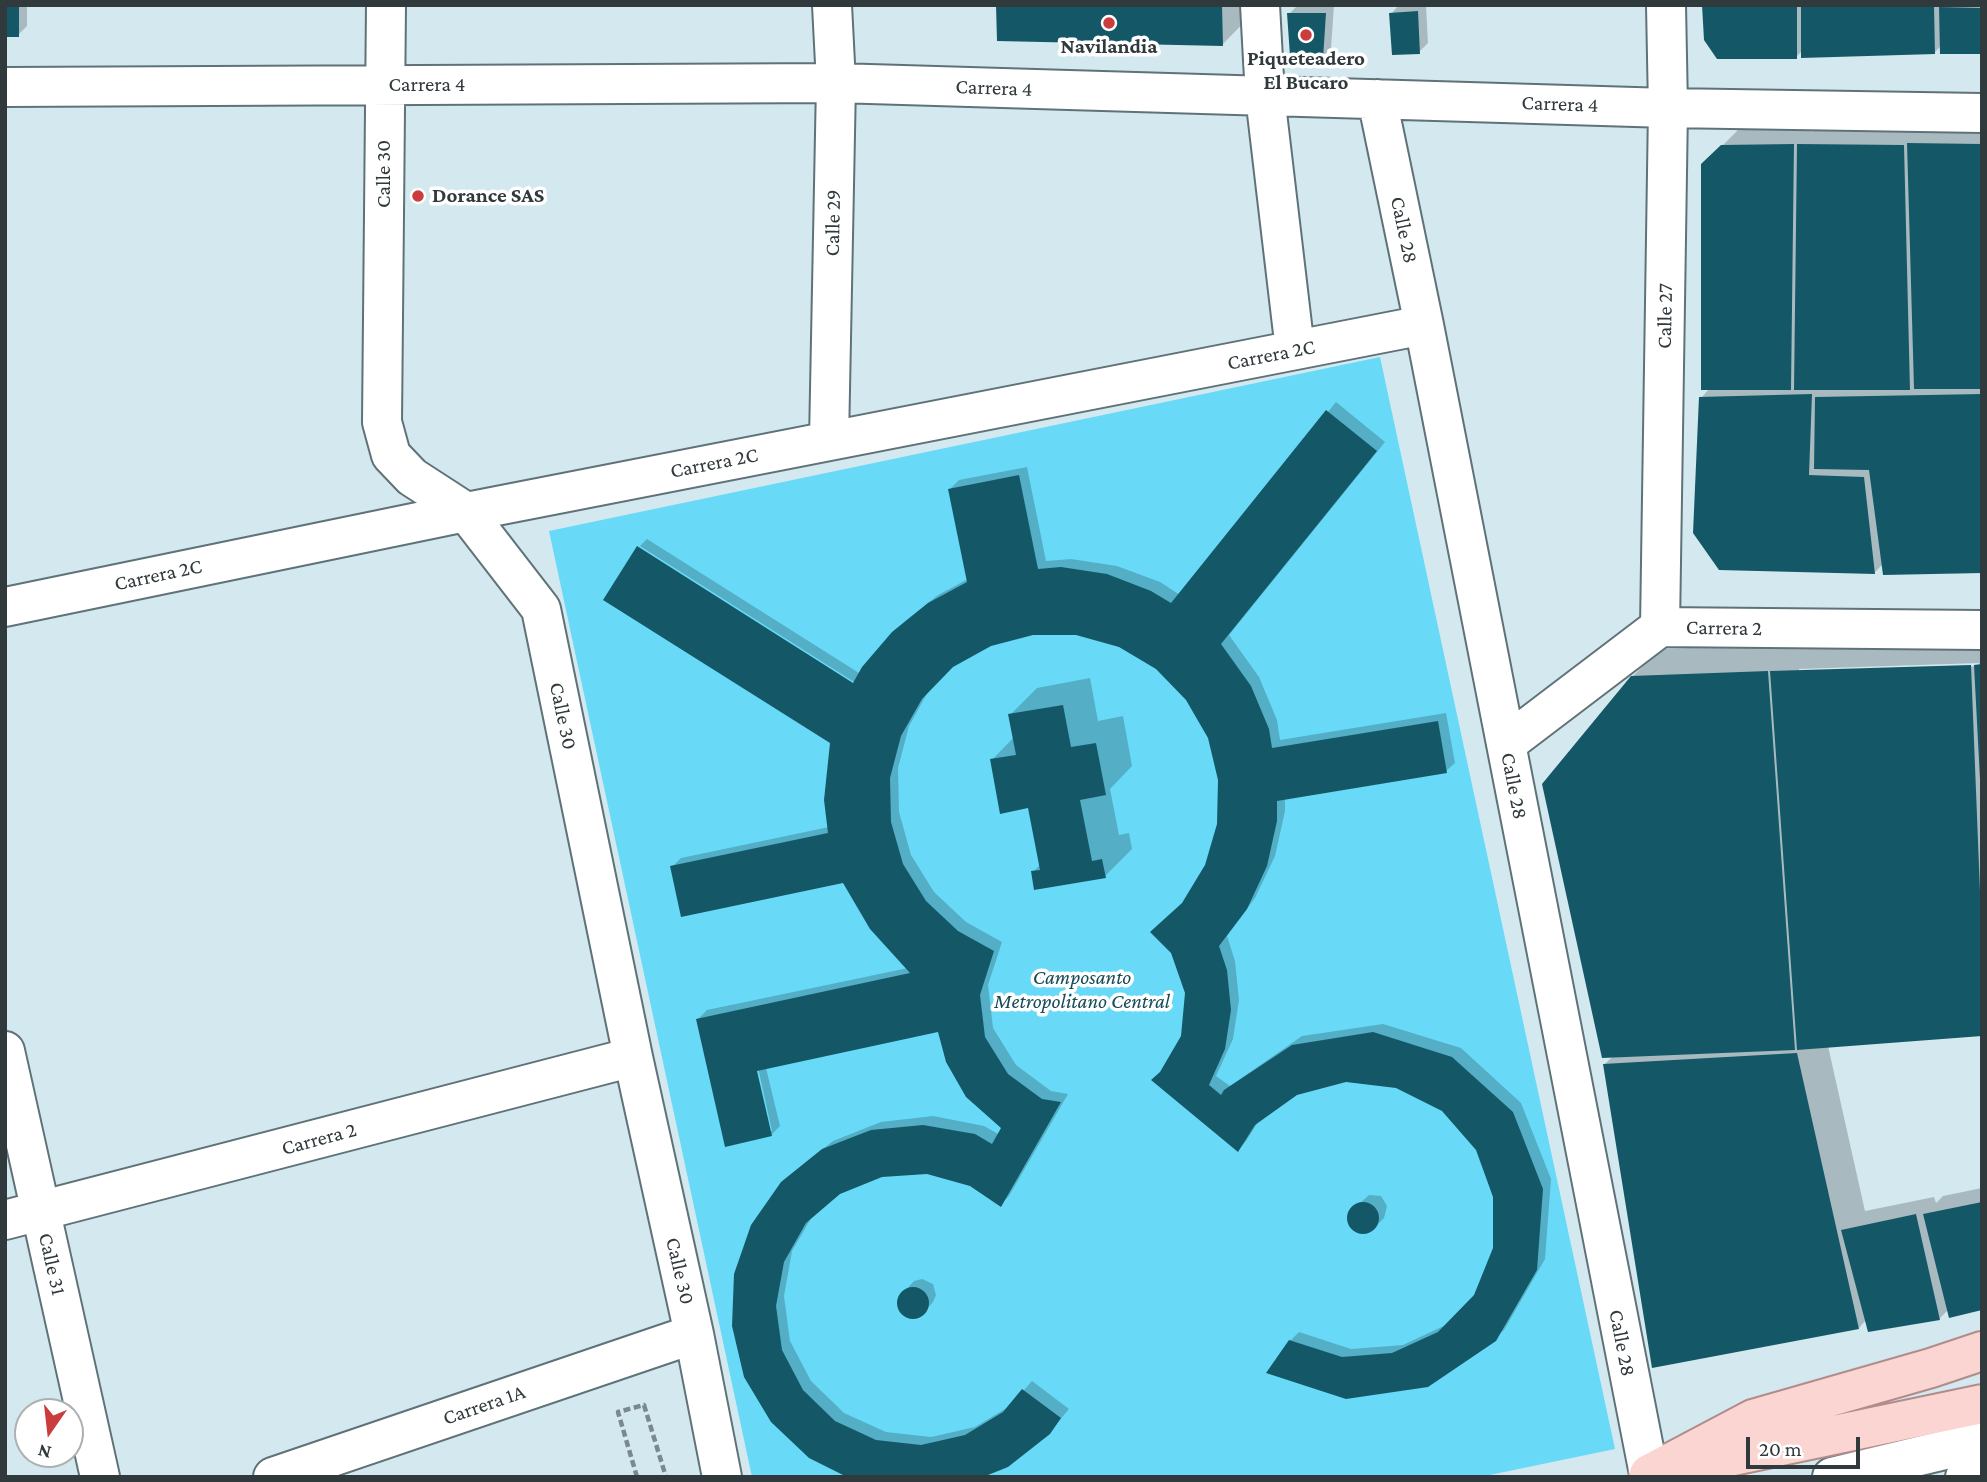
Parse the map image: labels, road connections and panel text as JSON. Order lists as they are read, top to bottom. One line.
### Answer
{"streets":{"street":["Carrera 4","Calle 30","Calle 29","Calle 28","Calle 27","Carrera 2C","Carrera 2","Calle 31","Carrera 1A"]},"crossings":[["Carrera 4","Calle 30"],["Carrera 4","Calle 29"],["Carrera 4","Calle 28"],["Carrera 4","Calle 27"],["Calle 30","Carrera 2C"],["Calle 30","Carrera 2"],["Calle 30","Carrera 1A"],["Calle 29","Carrera 2C"],["Calle 28","Carrera 2C"],["Calle 28","Carrera 2"],["Calle 27","Carrera 2"],["Carrera 2","Calle 31"]],"parks":["Camposanto Metropolitano Central"],"places":["Navilandia","Piqueteadero El Bucaro","Dorance SAS"],"scale_bar":"20 m","north":"bottom"}
